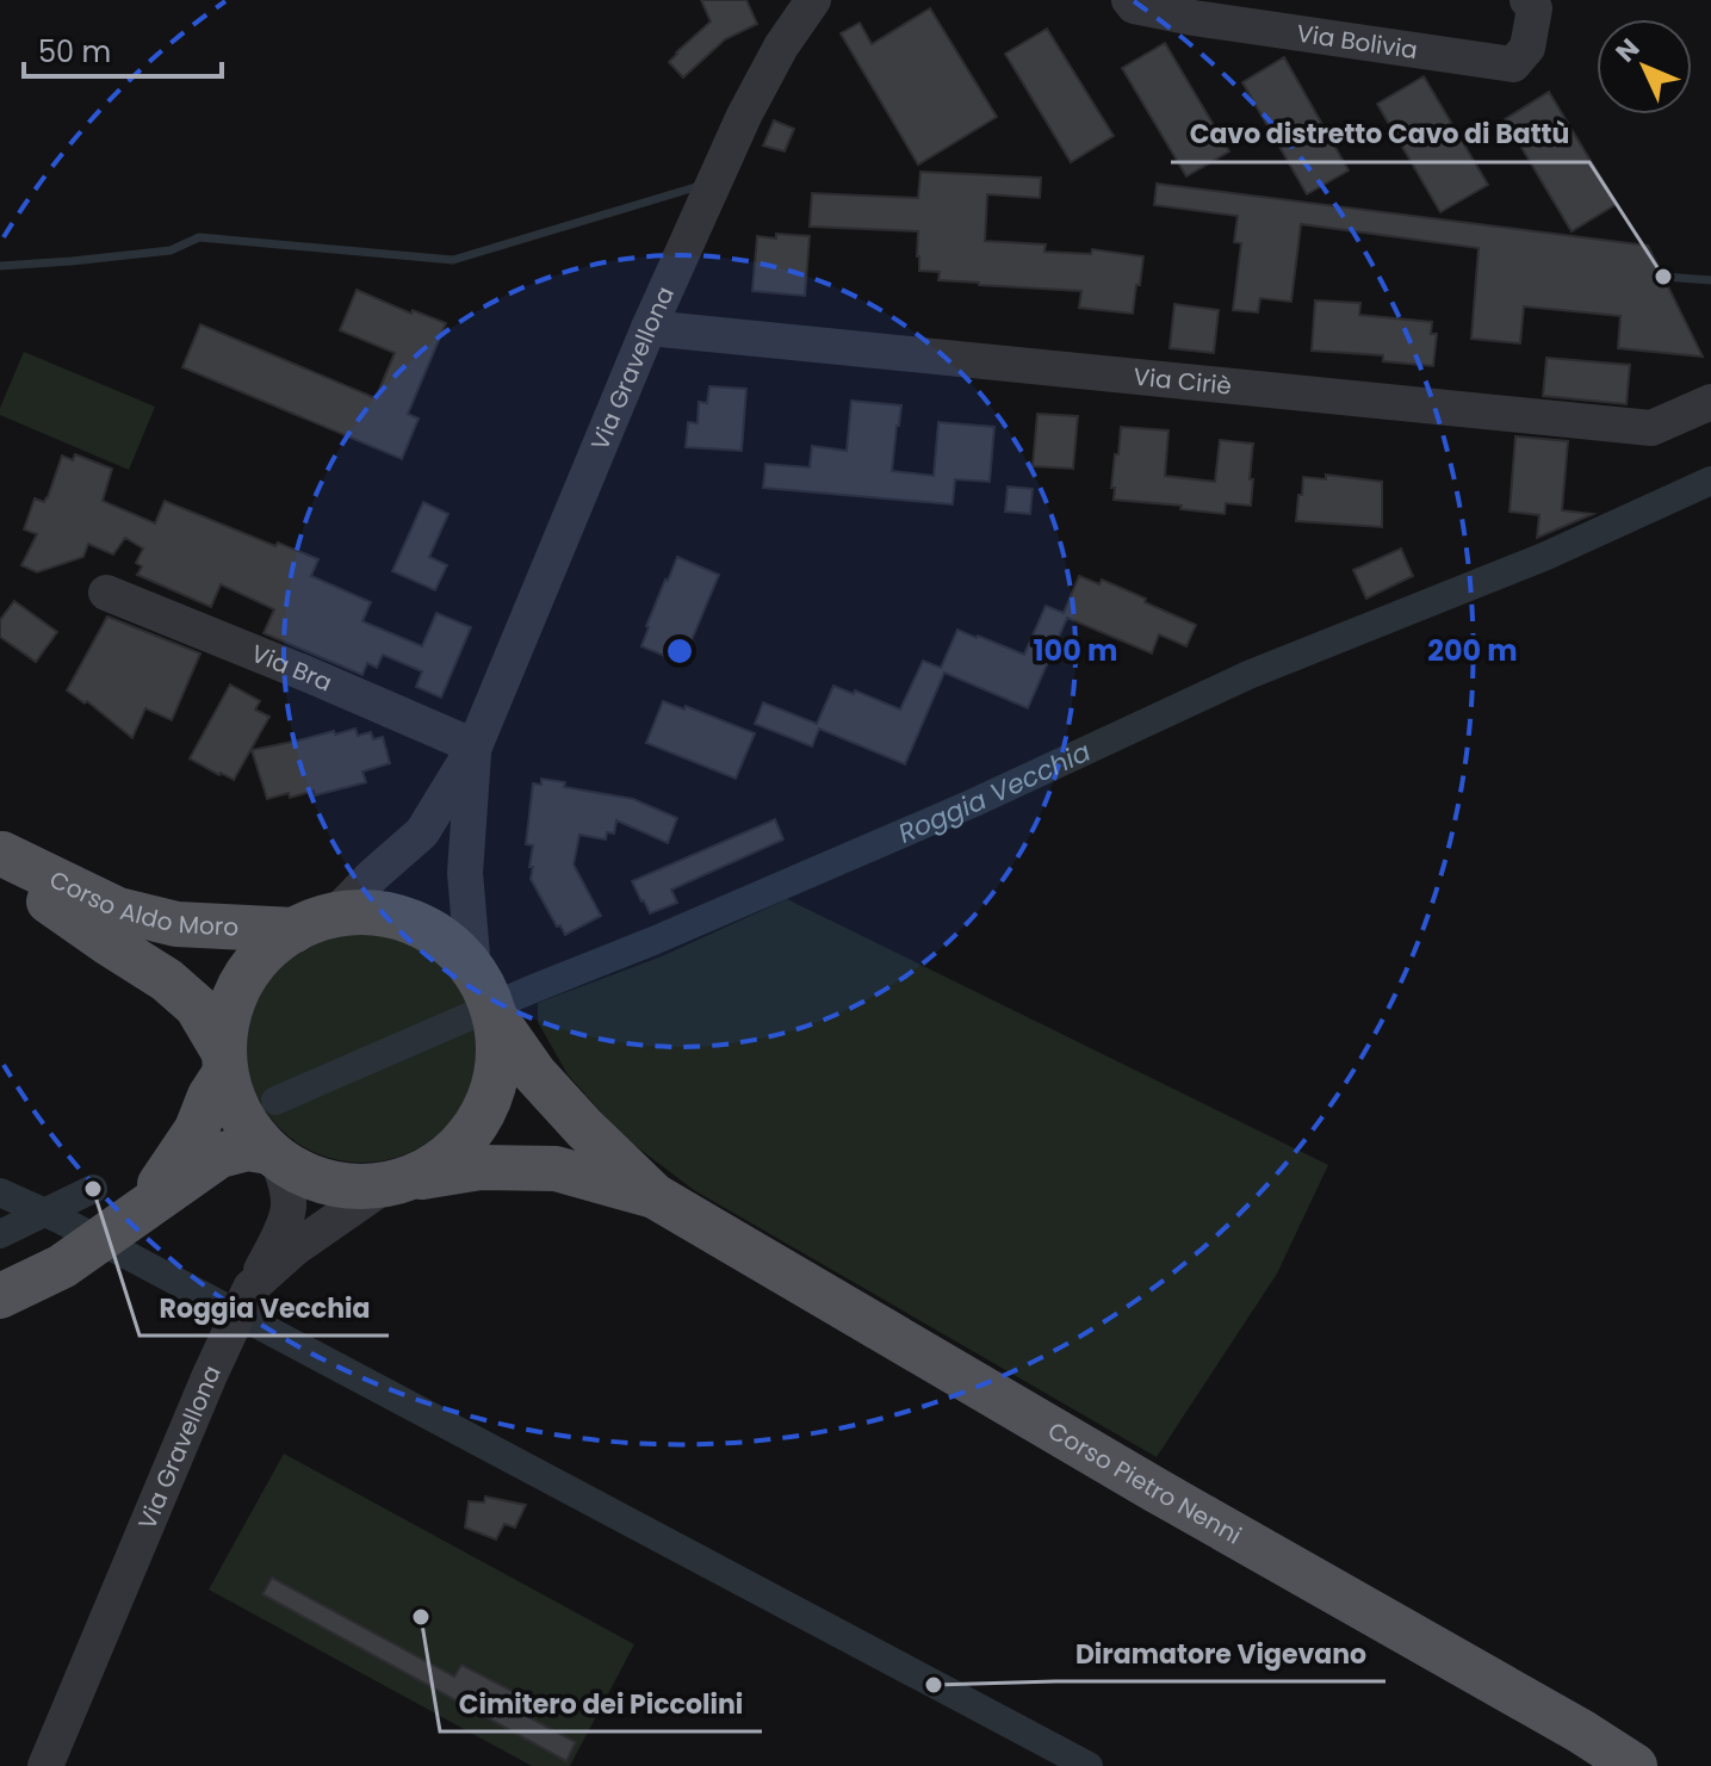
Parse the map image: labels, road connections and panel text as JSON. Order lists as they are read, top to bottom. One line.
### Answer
{"streets":{"main road":["Corso Aldo Moro","Corso Pietro Nenni"],"street":["Via Bolivia","Via Gravellona","Via Ciriè","Via Bra"]},"crossings":[["Via Gravellona","Via Ciriè"],["Via Gravellona","Via Bra"],["Via Gravellona","Corso Aldo Moro"],["Via Gravellona","Corso Pietro Nenni"],["Corso Aldo Moro","Corso Pietro Nenni"]],"water":["Roggia Vecchia"],"places":["Cavo distretto Cavo di Battù","Roggia Vecchia","Cimitero dei Piccolini","Diramatore Vigevano"],"scale_bar":"50 m","north":"top left","rings":["100 m","200 m"]}
